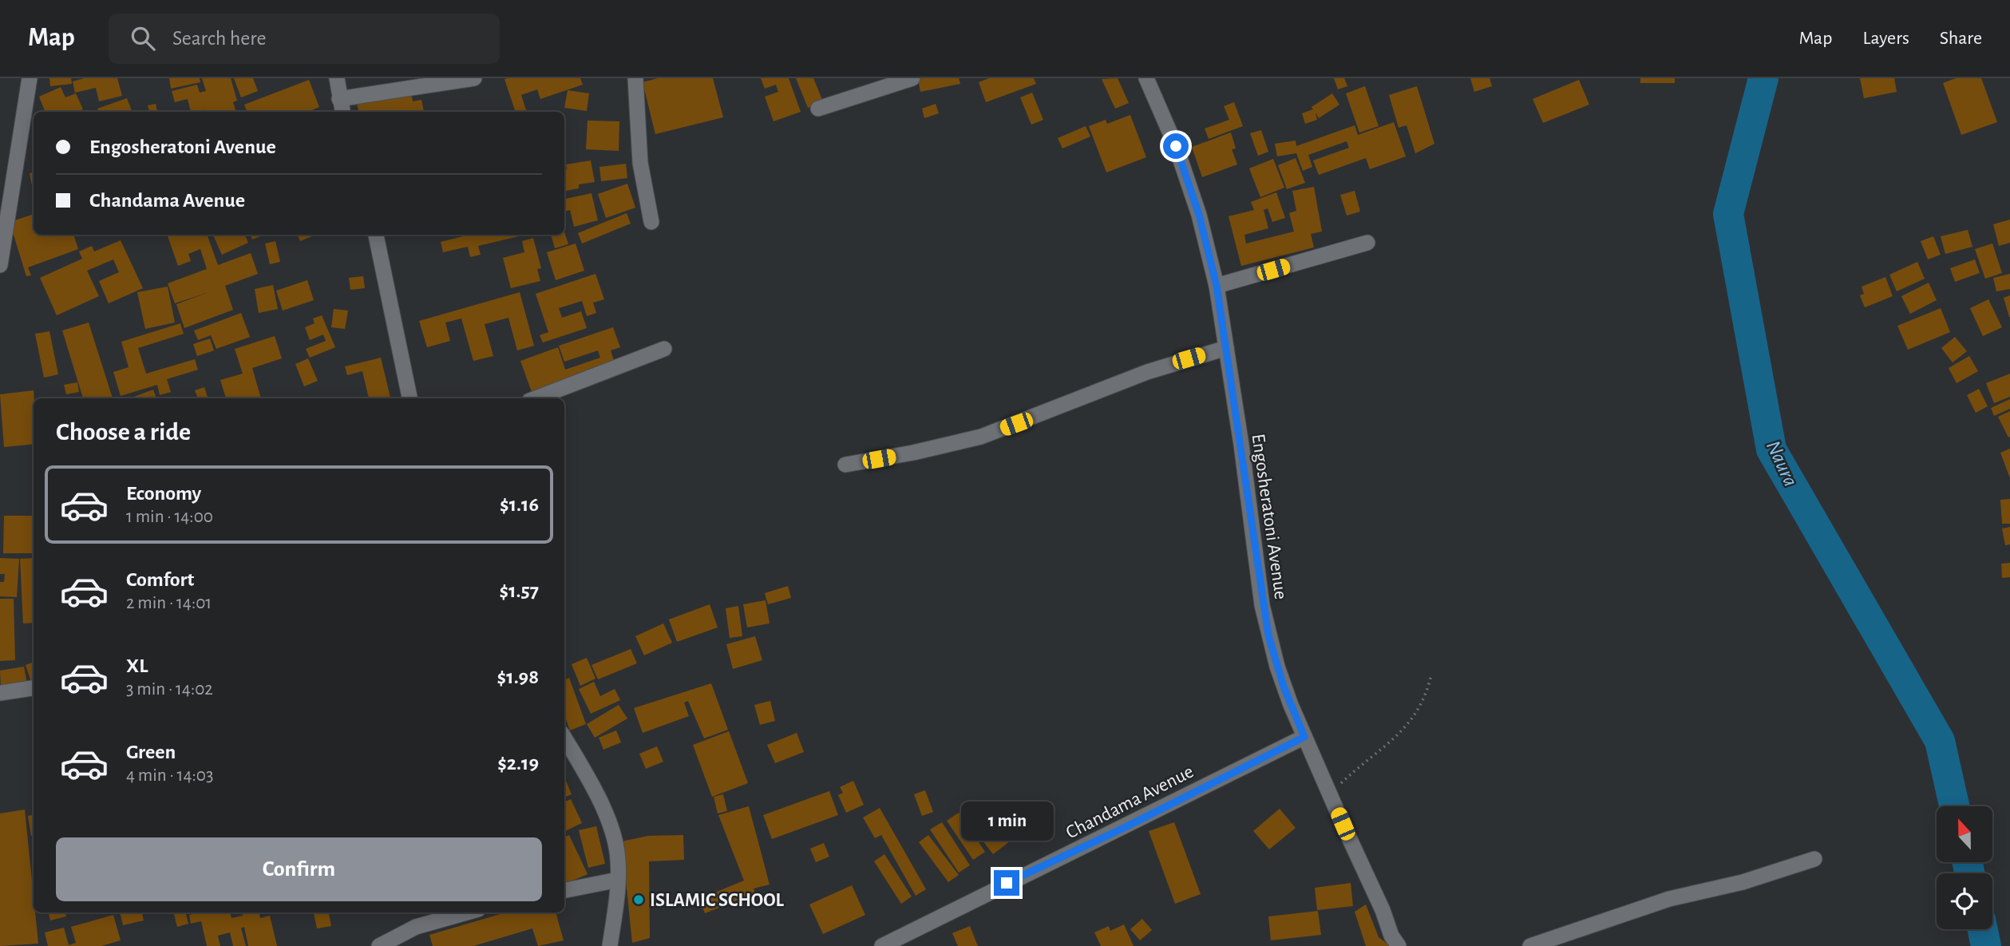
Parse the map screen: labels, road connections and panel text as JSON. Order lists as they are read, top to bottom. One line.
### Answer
{"streets":{"street":["Engosheratoni Avenue","Chandama Avenue"]},"crossings":[["Engosheratoni Avenue","Chandama Avenue"]],"water":["Naura"],"places":["ISLAMIC SCHOOL"],"north":"top","page":{"header":"Map","search":"Search here","nav":["Map","Layers","Share"],"banner":["Engosheratoni Avenue","Chandama Avenue"],"heading":"Choose a ride","list":[{"name":"Economy","note":"1 min · 14:00","value":"$1.16"},{"name":"Comfort","note":"2 min · 14:01","value":"$1.57"},{"name":"XL","note":"3 min · 14:02","value":"$1.98"},{"name":"Green","note":"4 min · 14:03","value":"$2.19"}],"bubble":"1 min","buttons":"Confirm"}}
